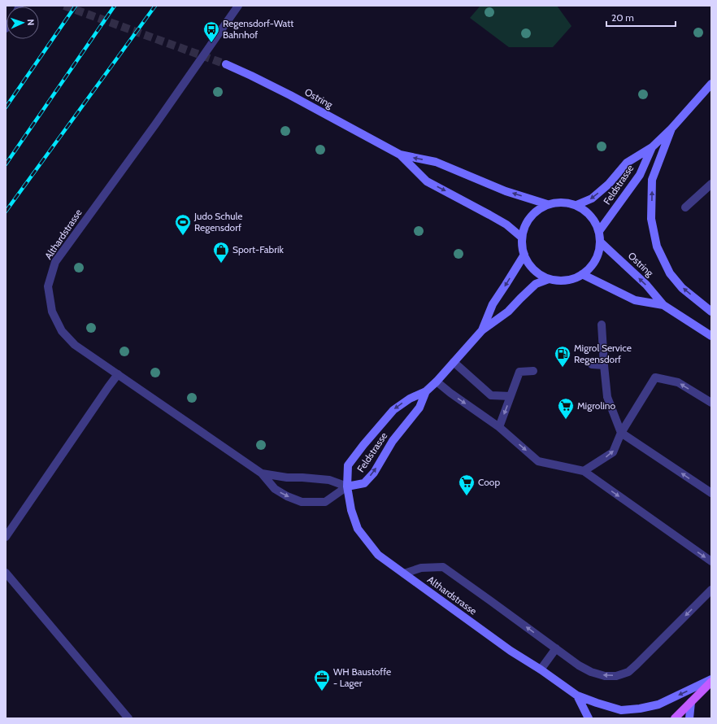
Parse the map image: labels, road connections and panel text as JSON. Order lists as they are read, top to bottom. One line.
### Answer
{"streets":{"main road":["Ostring","Feldstrasse","Althardstrasse"]},"crossings":[["Ostring","Feldstrasse"],["Feldstrasse","Althardstrasse"]],"places":{"bus stop":["Regensdorf-Watt Bahnhof"],"sports":["Judo Schule Regensdorf"],"shop":["Sport-Fabrik"],"fuel station":["Migrol Service Regensdorf"],"supermarket":["Migrolino","Coop"],"office":["WH Baustoffe - Lager"]},"scale_bar":"20 m","north":"right"}
